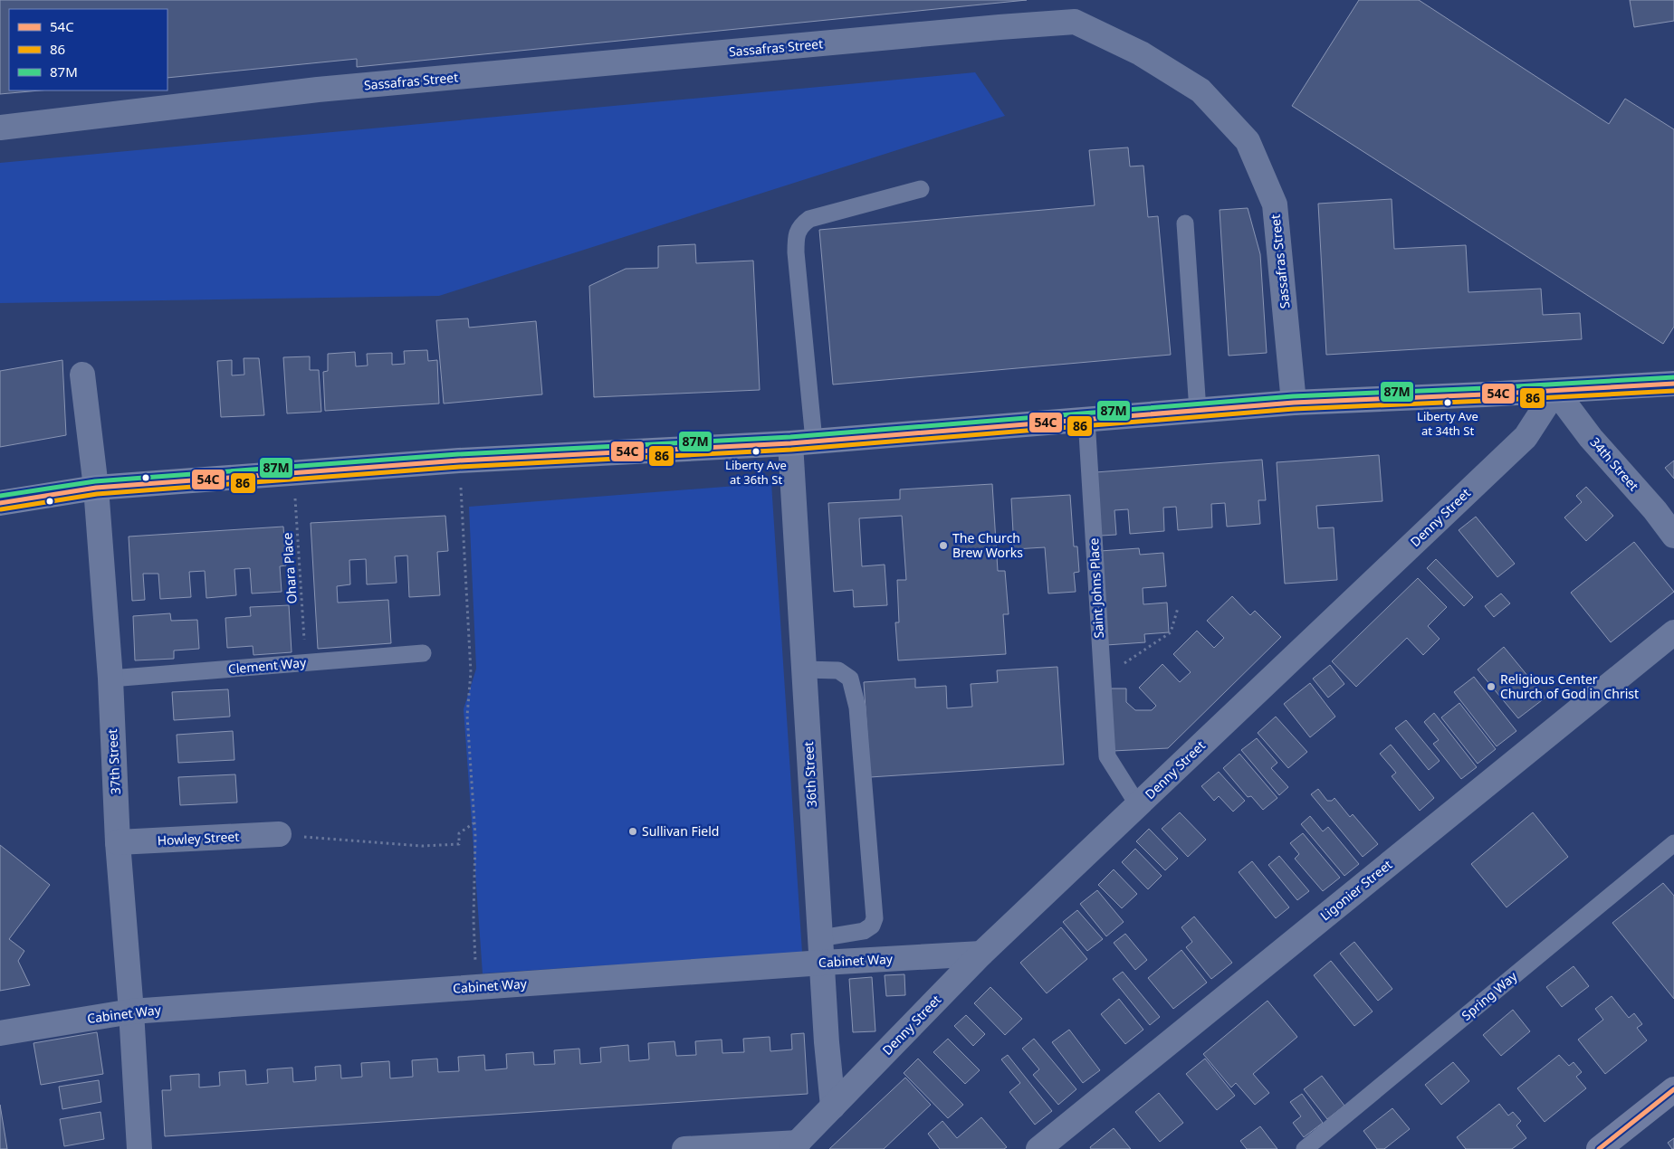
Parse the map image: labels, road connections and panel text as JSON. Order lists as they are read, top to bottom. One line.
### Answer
{"streets":{"street":["Sassafras Street","34th Street","Denny Street","37th Street","36th Street","Howley Street","Ligonier Street","Cabinet Way"],"lane":["Saint Johns Place","Clement Way","Spring Way"],"path":["Ohara Place"]},"crossings":[["34th Street","Denny Street"],["Denny Street","Saint Johns Place"],["Denny Street","36th Street"],["Denny Street","Cabinet Way"],["Ohara Place","Clement Way"],["Clement Way","37th Street"],["37th Street","Howley Street"],["37th Street","Cabinet Way"],["36th Street","Cabinet Way"]],"places":["Liberty Ave at 34th St","Liberty Ave at 36th St","The Church Brew Works","Religious Center Church of God in Christ","Sullivan Field"],"lines":["transit line 87M","transit line 54C","transit line 86"],"legend":["54C","86","87M"]}
